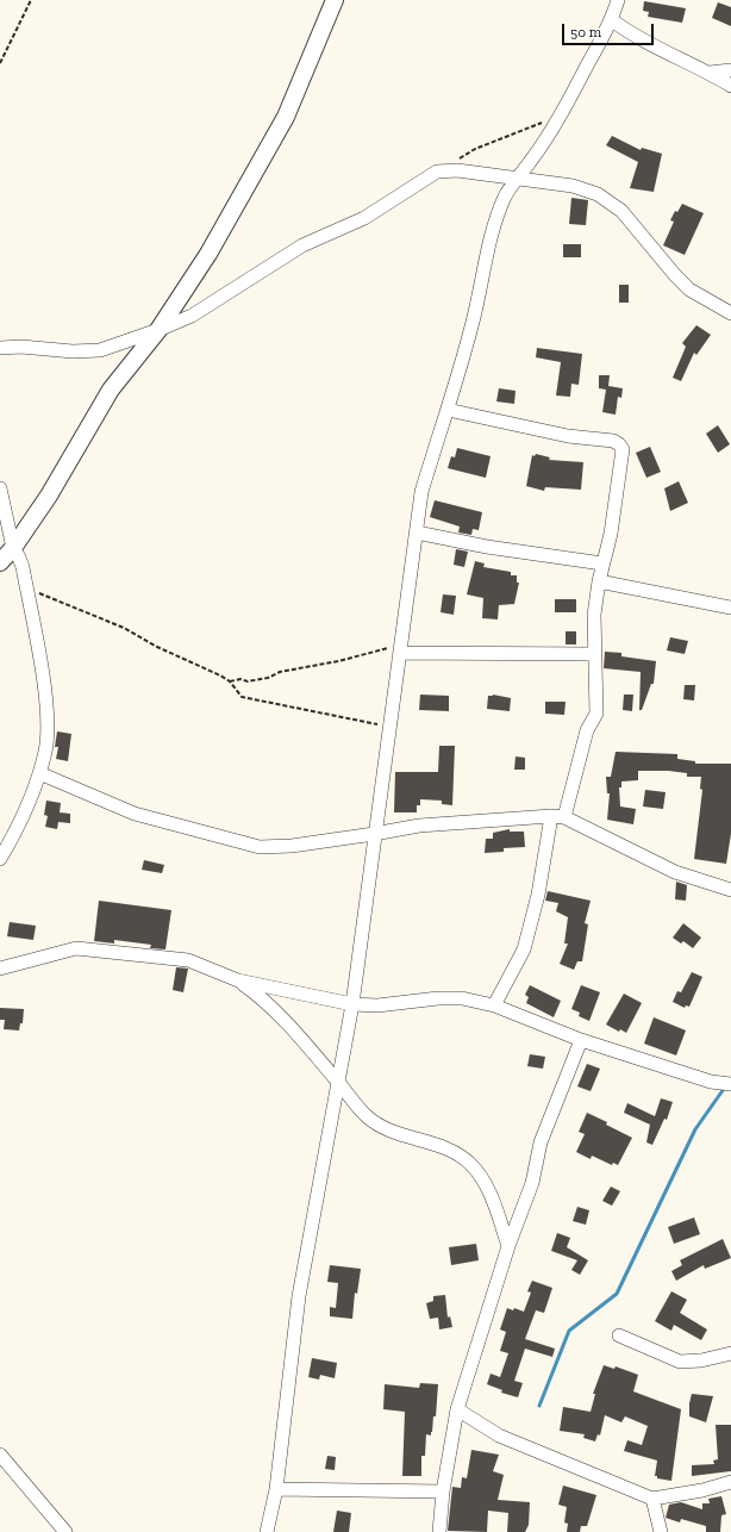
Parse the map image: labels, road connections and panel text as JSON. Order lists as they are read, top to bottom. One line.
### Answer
{"scale_bar":"50 m"}
